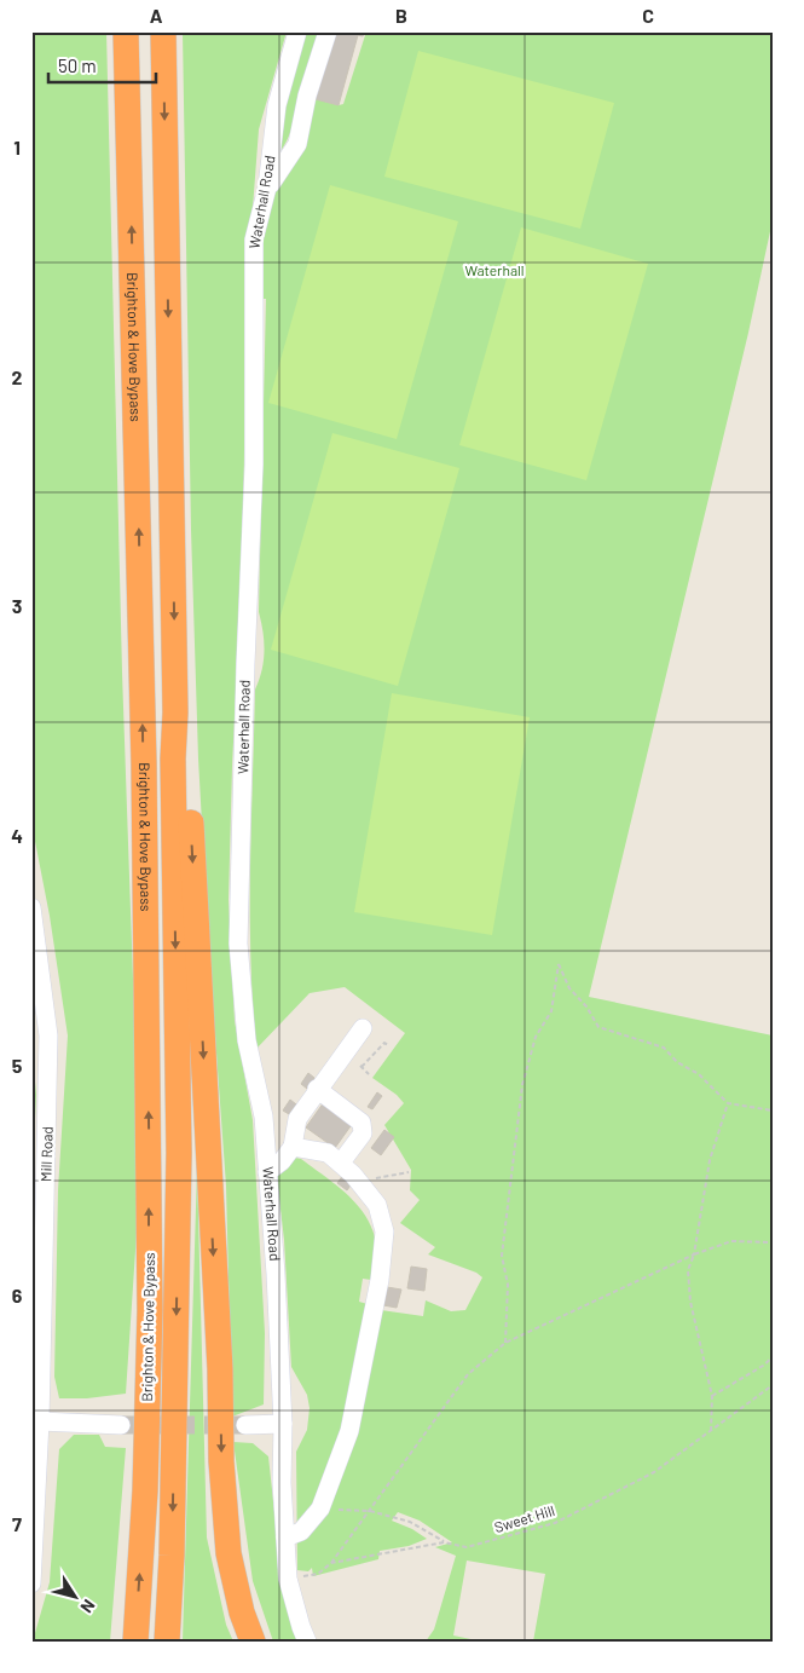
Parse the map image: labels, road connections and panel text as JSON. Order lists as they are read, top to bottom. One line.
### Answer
{"streets":{"highway":["Brighton & Hove Bypass"],"street":["Waterhall Road","Mill Road"],"path":["Sweet Hill"]},"crossings":[["Waterhall Road","Sweet Hill"]],"parks":["Waterhall"],"scale_bar":"50 m","north":"bottom right","grid":{"columns":["A","B","C"],"rows":["1","2","3","4","5","6","7"]}}
